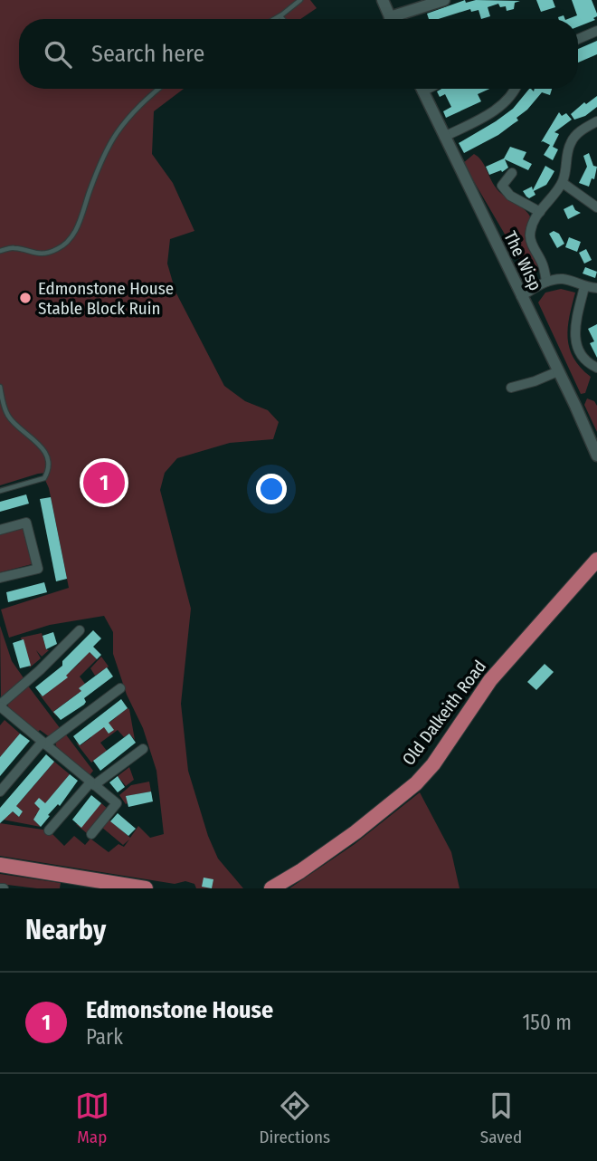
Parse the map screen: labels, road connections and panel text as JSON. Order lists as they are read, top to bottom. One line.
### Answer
{"streets":{"main road":["Old Dalkeith Road"],"street":["The Wisp"]},"places":["Edmonstone House Stable Block Ruin"],"page":{"search":"Search here","pins":"1","heading":"Nearby","list":[{"mark":"1","name":"Edmonstone House","note":"Park","value":"150 m"}],"nav":["Map","Directions","Saved"]}}
